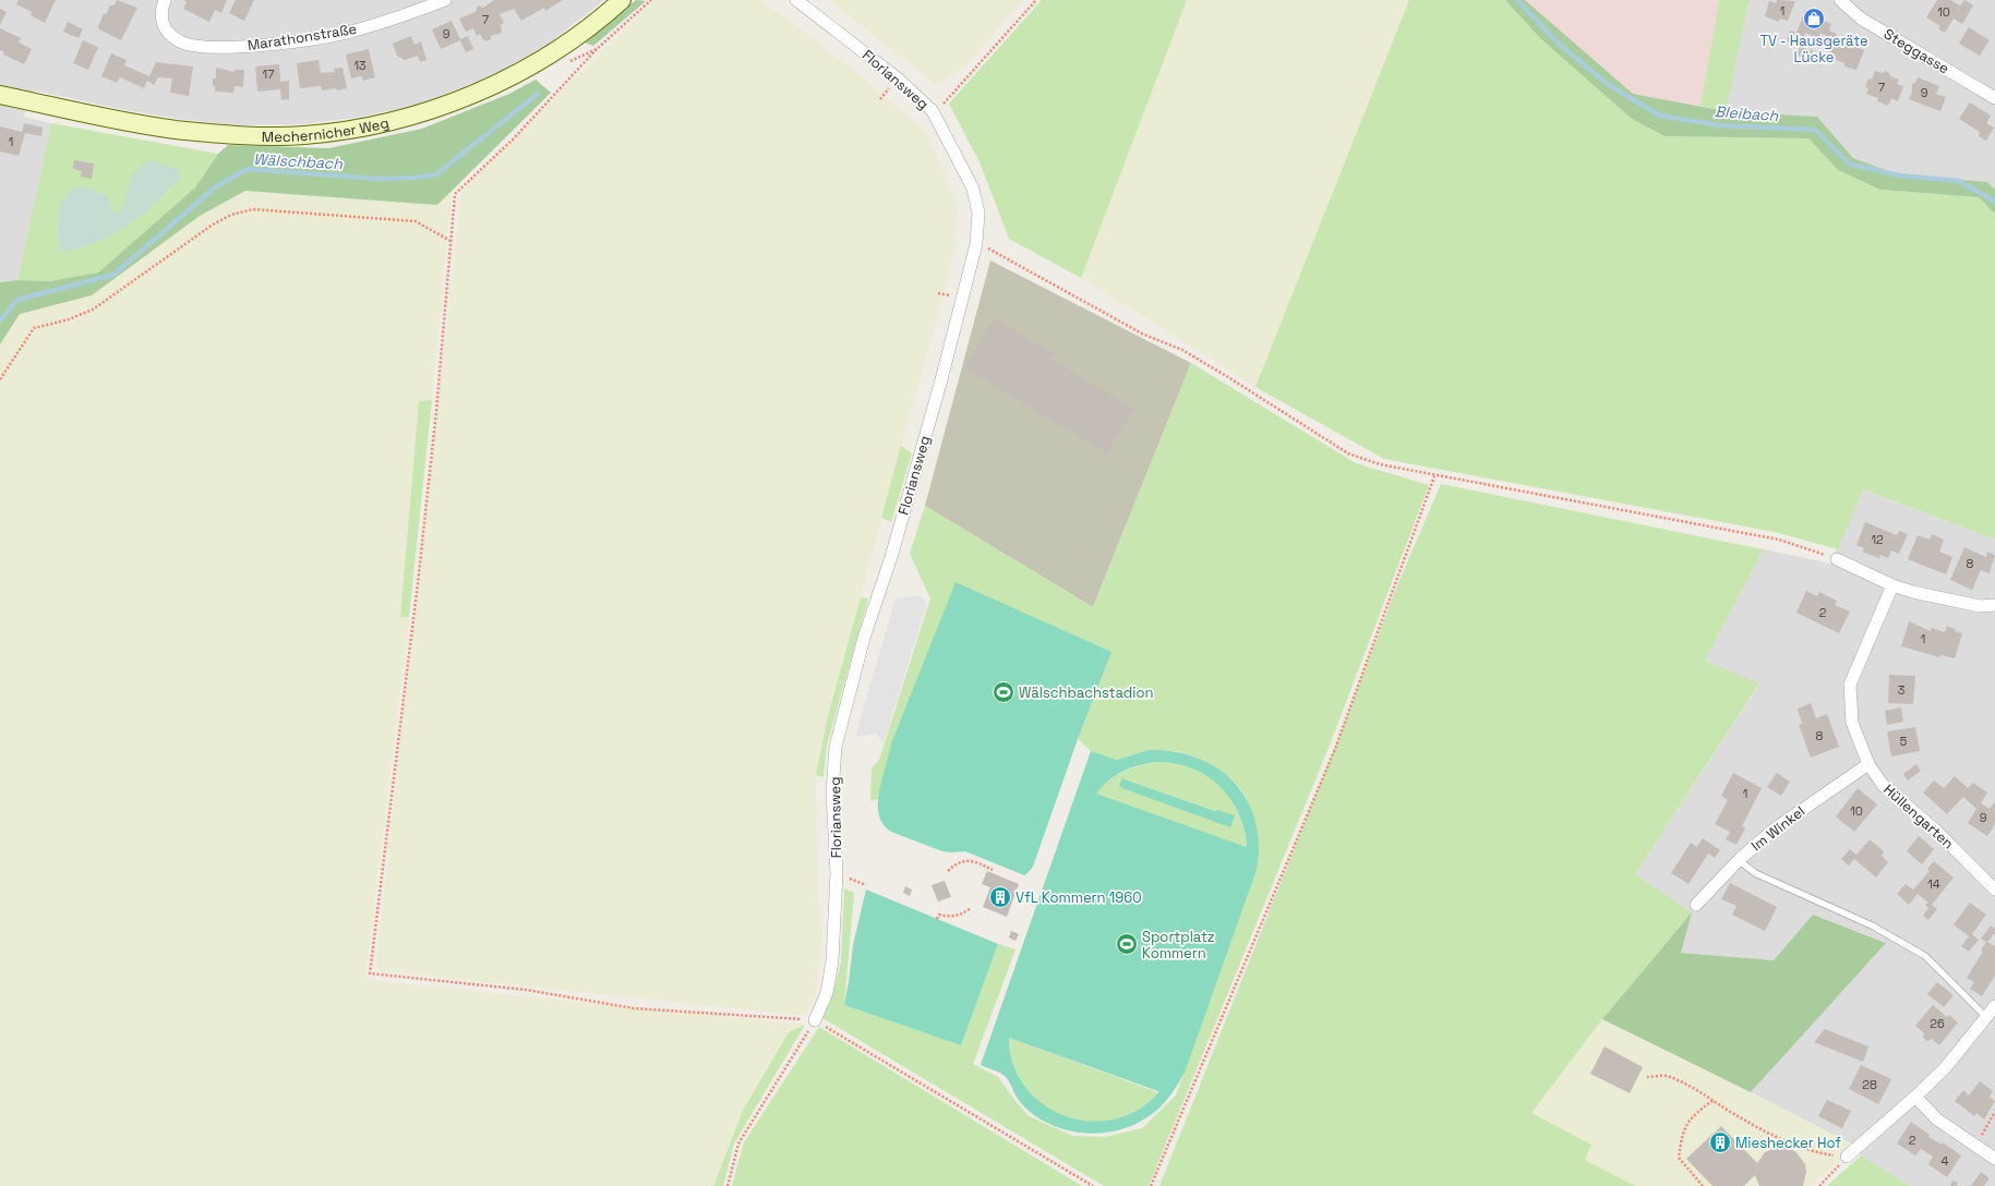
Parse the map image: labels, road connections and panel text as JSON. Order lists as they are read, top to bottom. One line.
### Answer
{"streets":{"street":["Marathonstraße","Steggasse","Floriansweg","Mechernicher Weg","Hüllengarten","Im Winkel"]},"crossings":[["Hüllengarten","Im Winkel"]],"water":["Bleibach","Wälschbach"],"places":{"shop":["TV - Hausgeräte Lücke"],"sports":["Wälschbachstadion","Sportplatz Kommern"],"building":["VfL Kommern 1960","Mieshecker Hof"]},"house_numbers":["1","10","7","9","13","17","7","9","1","12","8","2","1","3","8","5","1","10","9","14","26","28","2","4"]}
